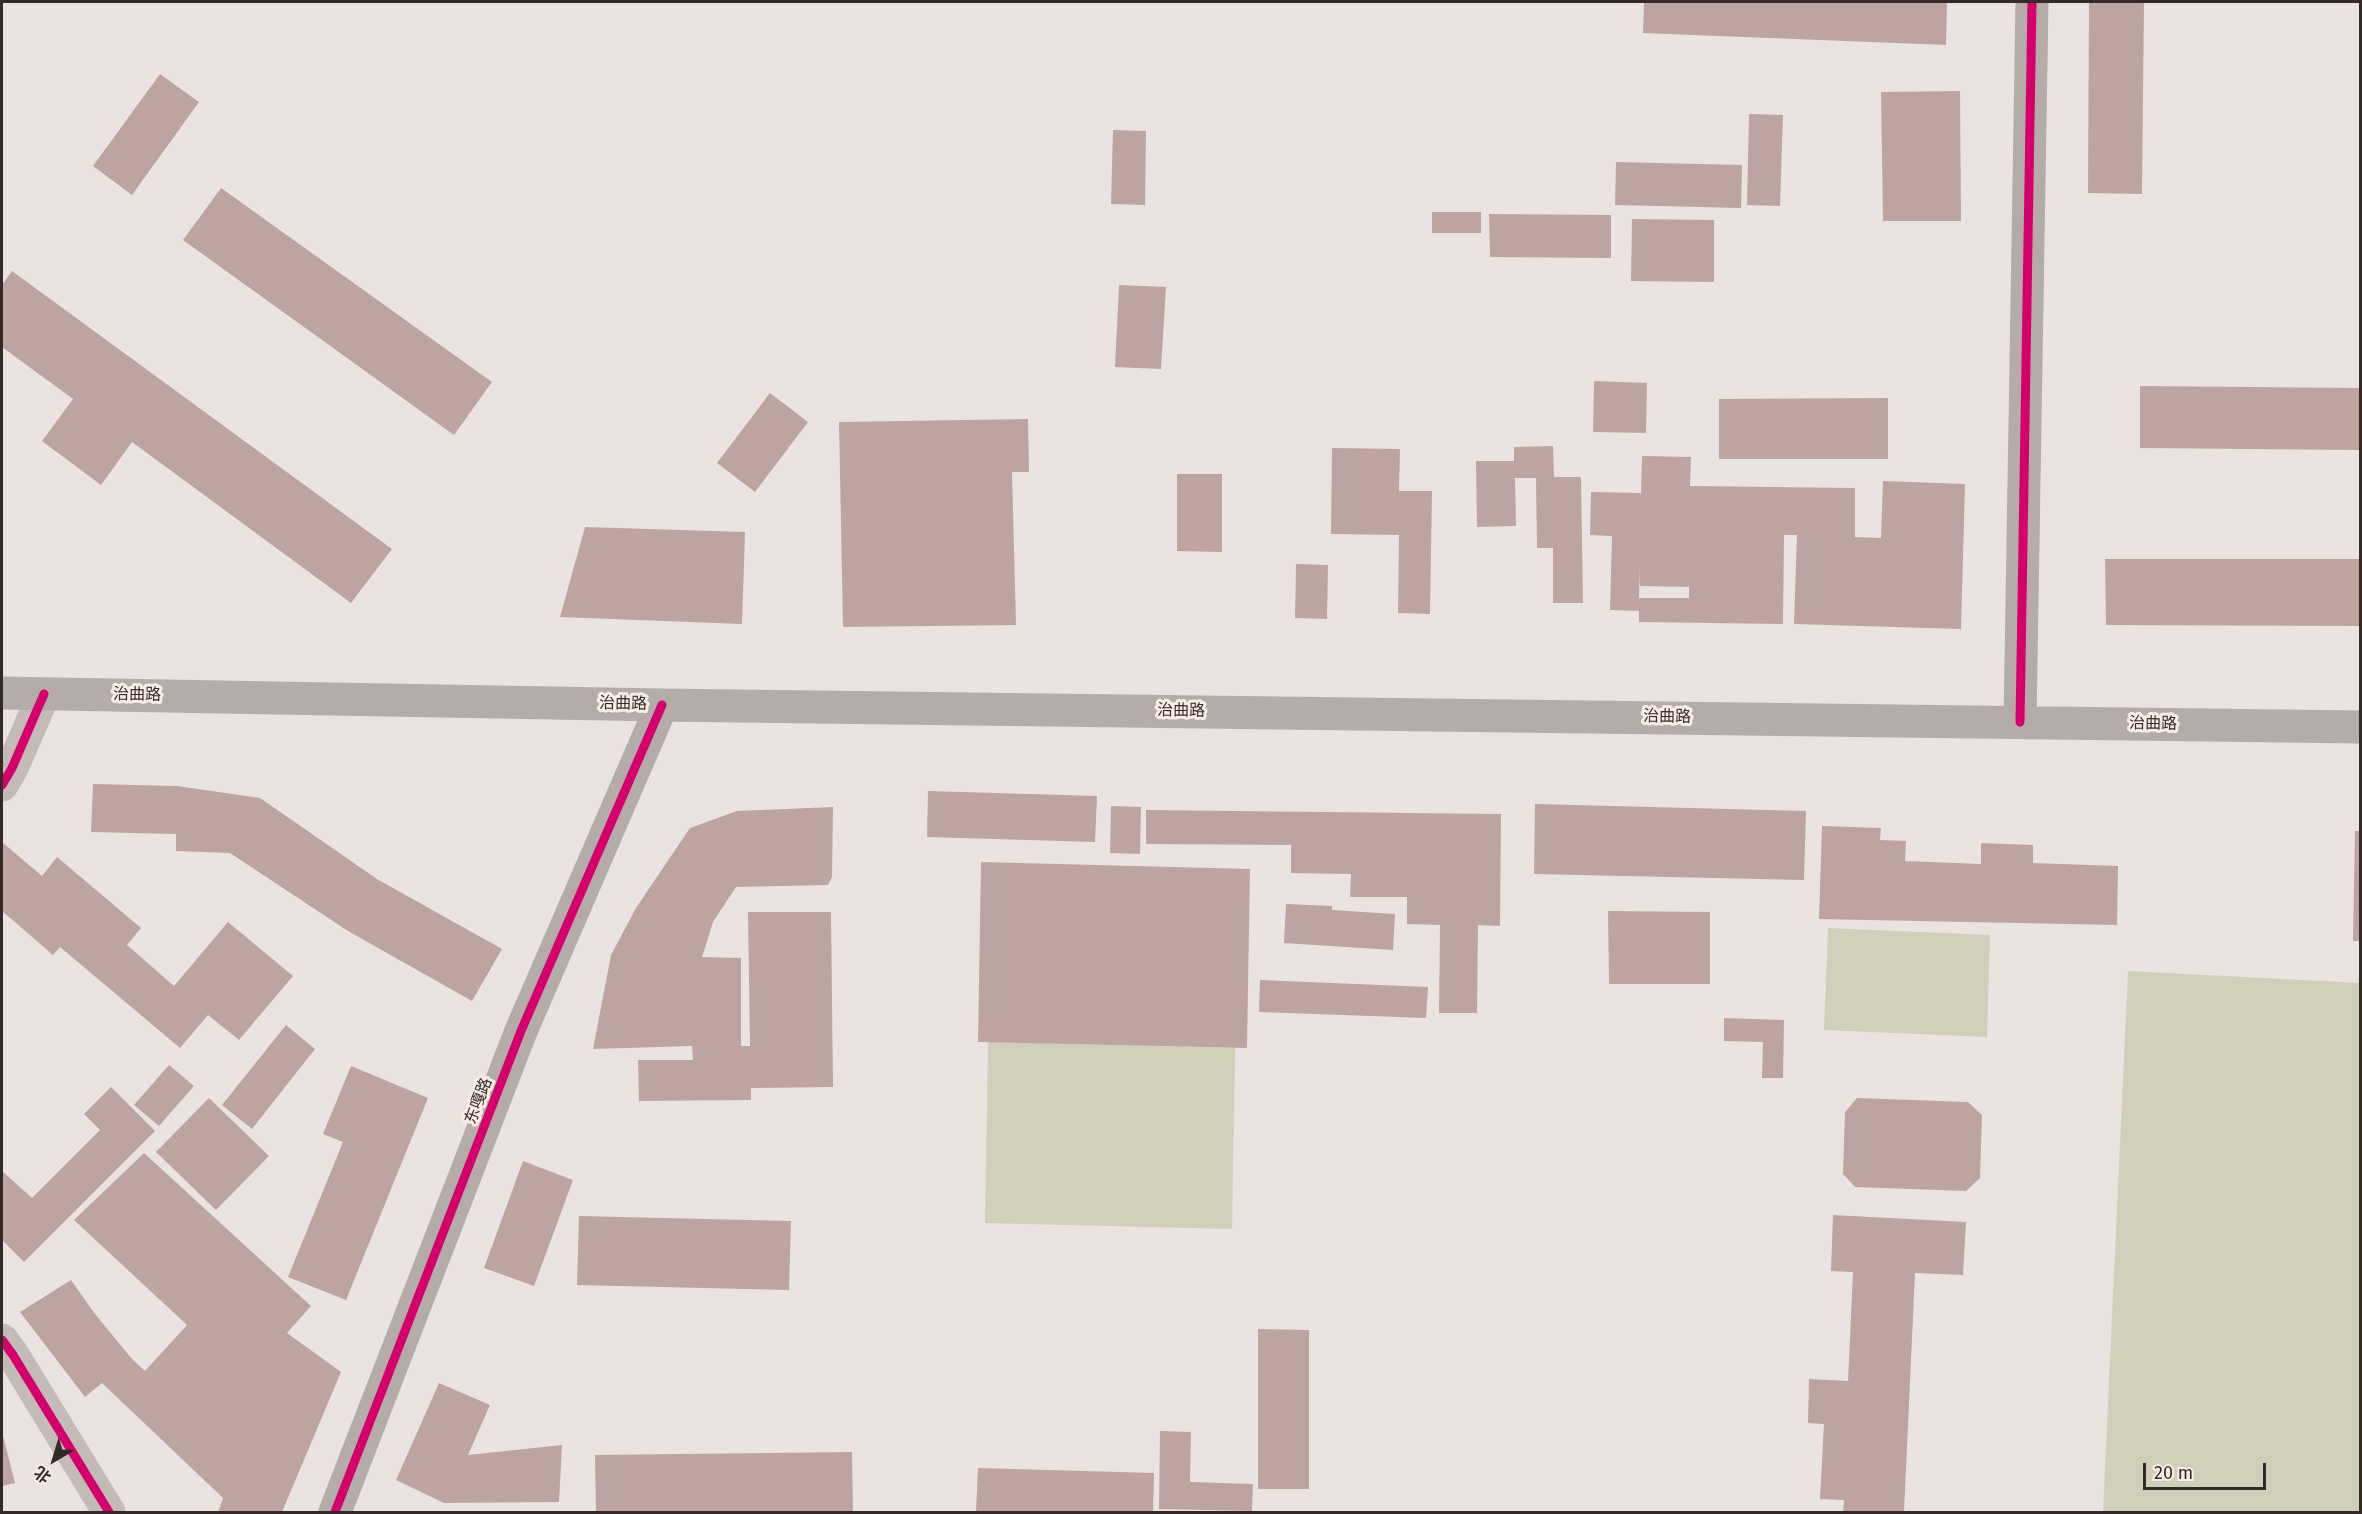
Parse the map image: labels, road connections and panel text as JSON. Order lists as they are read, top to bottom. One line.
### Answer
{"streets":{"main road":["治曲路","东嘎路"]},"crossings":[["治曲路","东嘎路"]],"scale_bar":"20 m","north":"bottom left"}
